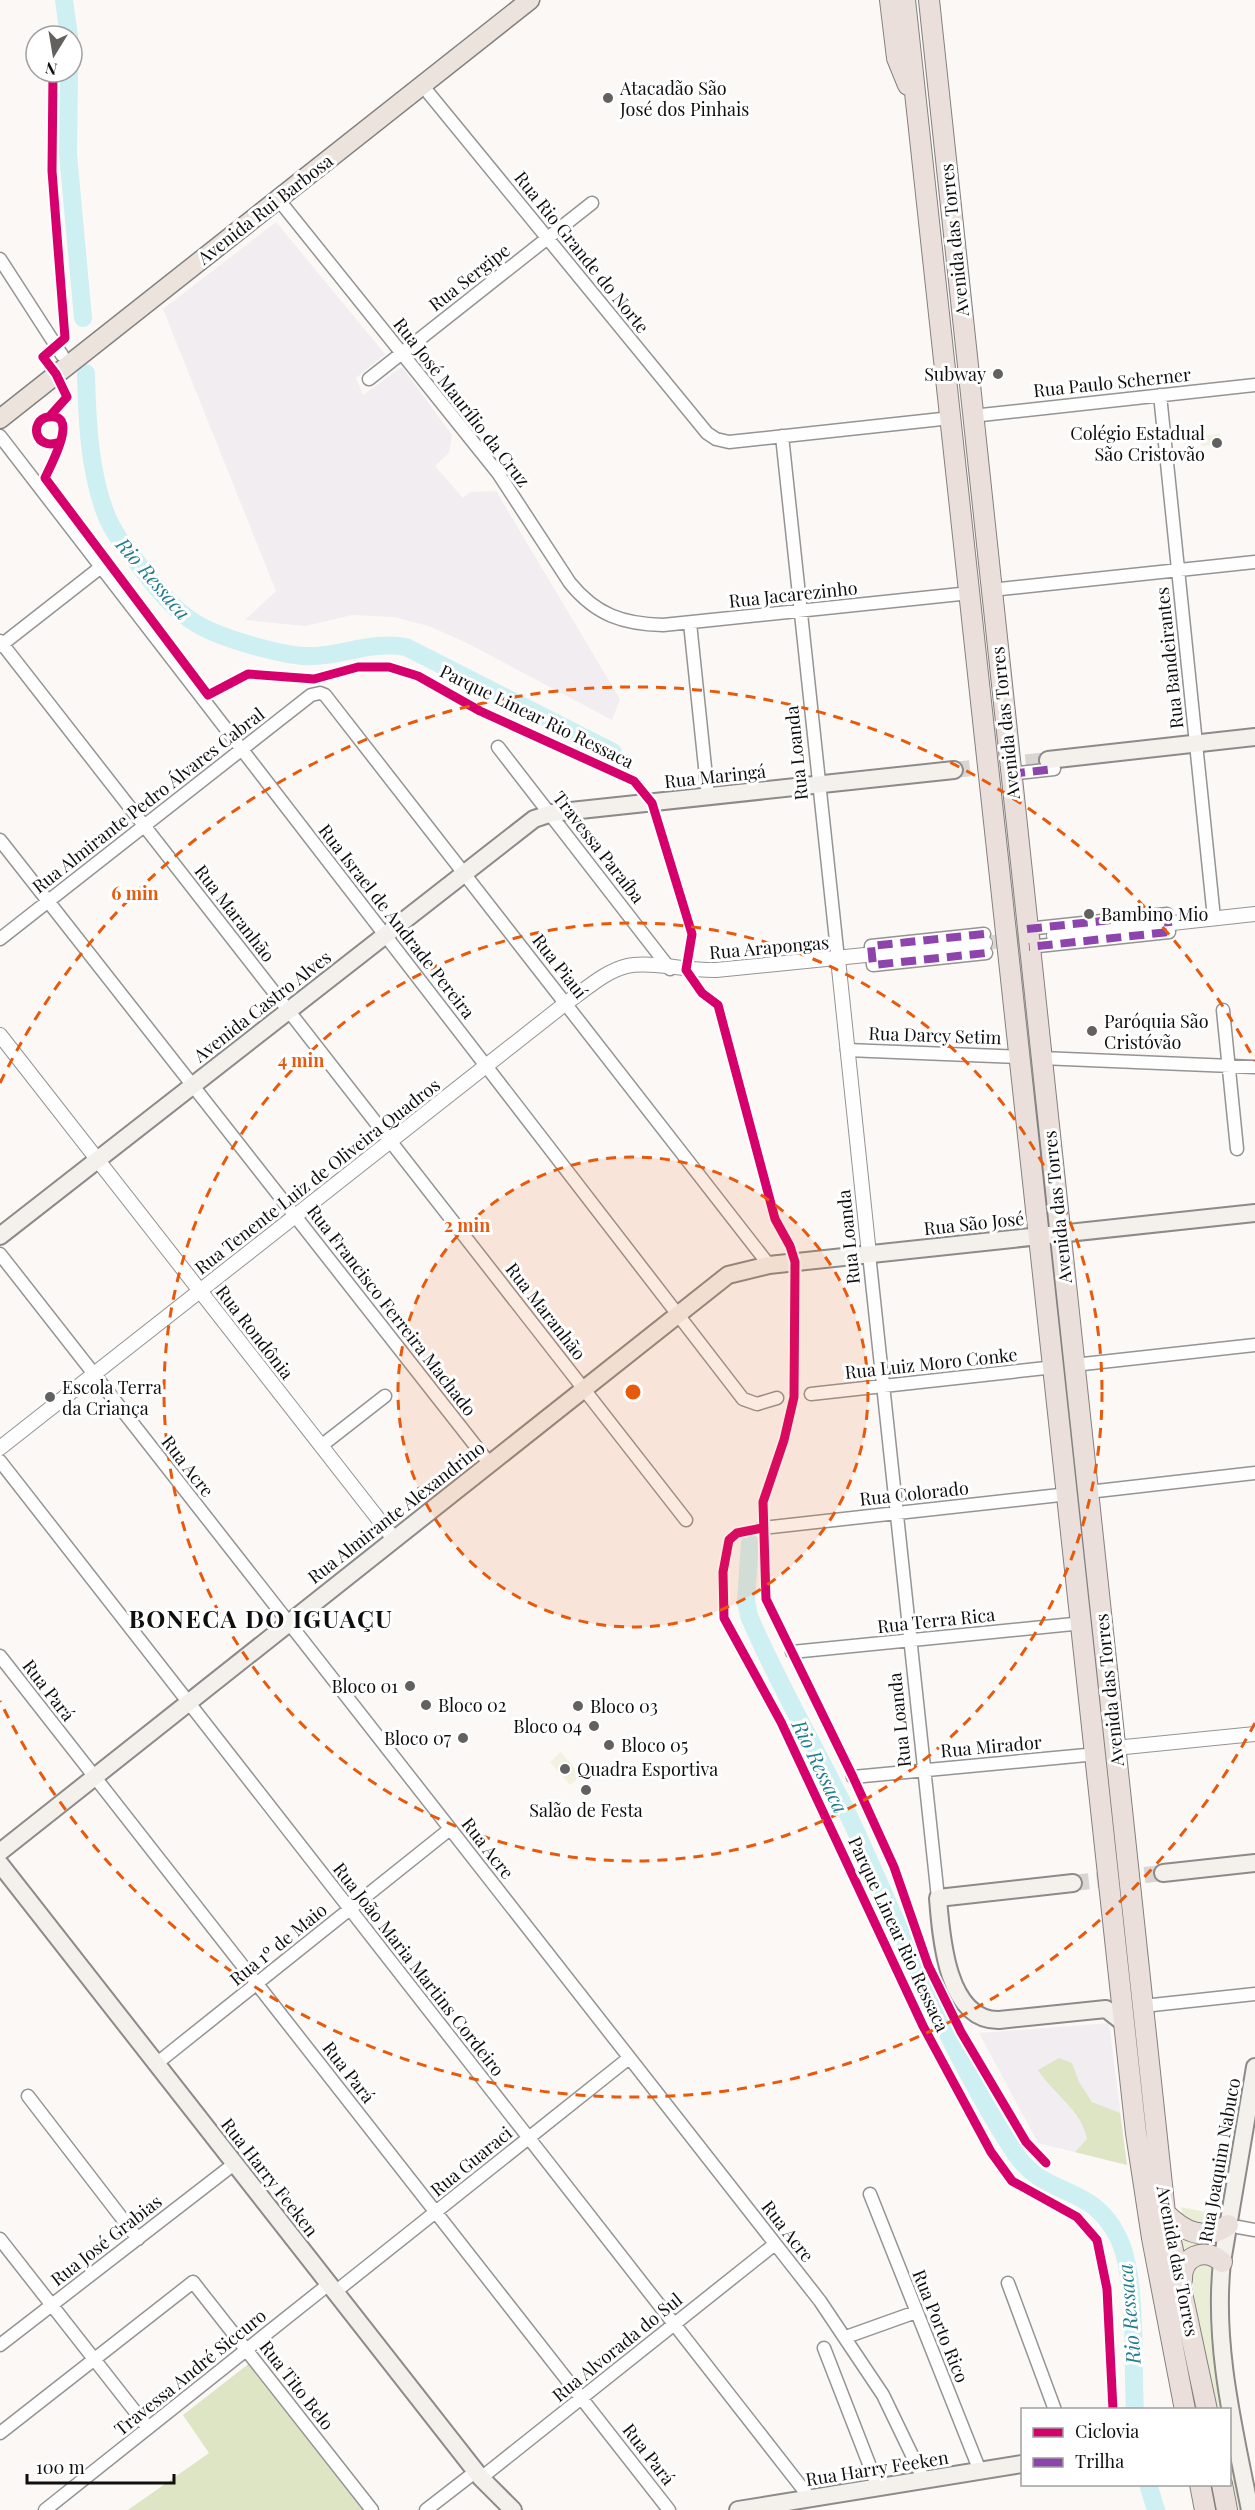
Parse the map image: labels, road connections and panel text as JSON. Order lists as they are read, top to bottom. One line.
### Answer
{"streets":{"highway":["Avenida das Torres"],"main road":["Avenida Rui Barbosa","Rua Loanda","Rua Maringá","Avenida Castro Alves","Rua São José","Rua Almirante Alexandrino","Rua Joaquim Nabuco","Rua Harry Feeken"],"street":["Rua Rio Grande do Norte","Rua Sergipe","Rua Paulo Scherner","Rua José Maurílio da Cruz","Rua Jacarezinho","Rua Bandeirantes","Rua Almirante Pedro Álvares Cabral","Travessa Paraíba","Rua Maranhão","Rua Israel de Andrade Pereira","Rua Arapongas","Rua Piauí","Rua Darcy Setim","Rua Tenente Luiz de Oliveira Quadros","Rua Francisco Ferreira Machado","Rua Rondônia","Rua Luiz Moro Conke","Rua Acre","Rua Colorado","Rua Terra Rica","Rua Pará","Rua Mirador","Rua 1º de Maio","Rua João Maria Martins Cordeiro","Rua Guaraci","Rua José Grabias","Rua Porto Rico","Rua Alvorada do Sul","Travessa André Siccuro","Rua Tito Belo"],"cycle path":["Parque Linear Rio Ressaca"]},"crossings":[["Avenida Rui Barbosa","Rua Rio Grande do Norte"],["Avenida Rui Barbosa","Rua José Maurílio da Cruz"],["Avenida das Torres","Rua Paulo Scherner"],["Avenida das Torres","Rua Jacarezinho"],["Avenida das Torres","Rua Loanda"],["Avenida das Torres","Rua Darcy Setim"],["Avenida das Torres","Rua São José"],["Avenida das Torres","Rua Luiz Moro Conke"],["Avenida das Torres","Rua Colorado"],["Avenida das Torres","Rua Terra Rica"],["Avenida das Torres","Rua Mirador"],["Rua Rio Grande do Norte","Rua Sergipe"],["Rua Rio Grande do Norte","Rua Loanda"],["Rua Sergipe","Rua José Maurílio da Cruz"],["Rua Paulo Scherner","Rua Bandeirantes"],["Rua José Maurílio da Cruz","Rua Jacarezinho"],["Rua Jacarezinho","Rua Loanda"],["Rua Loanda","Rua Maringá"],["Rua Loanda","Rua Arapongas"],["Rua Loanda","Rua Darcy Setim"],["Rua Loanda","Rua São José"],["Rua Loanda","Rua Luiz Moro Conke"],["Rua Loanda","Rua Colorado"],["Rua Loanda","Rua Terra Rica"],["Rua Loanda","Rua Mirador"],["Rua Maringá","Travessa Paraíba"],["Rua Maringá","Avenida Castro Alves"],["Rua Almirante Pedro Álvares Cabral","Rua Maranhão"],["Rua Almirante Pedro Álvares Cabral","Rua Israel de Andrade Pereira"],["Rua Almirante Pedro Álvares Cabral","Rua Piauí"],["Rua Almirante Pedro Álvares Cabral","Rua Francisco Ferreira Machado"],["Travessa Paraíba","Rua Arapongas"],["Travessa Paraíba","Avenida Castro Alves"],["Travessa Paraíba","Rua Tenente Luiz de Oliveira Quadros"],["Rua Maranhão","Avenida Castro Alves"],["Rua Maranhão","Rua Tenente Luiz de Oliveira Quadros"],["Rua Maranhão","Rua Almirante Alexandrino"],["Rua Israel de Andrade Pereira","Avenida Castro Alves"],["Rua Israel de Andrade Pereira","Rua Tenente Luiz de Oliveira Quadros"],["Rua Israel de Andrade Pereira","Rua Almirante Alexandrino"],["Rua Arapongas","Rua Tenente Luiz de Oliveira Quadros"],["Rua Piauí","Avenida Castro Alves"],["Rua Piauí","Rua Tenente Luiz de Oliveira Quadros"],["Rua Piauí","Rua São José"],["Rua Piauí","Rua Almirante Alexandrino"],["Avenida Castro Alves","Rua Francisco Ferreira Machado"],["Avenida Castro Alves","Rua Rondônia"],["Rua Tenente Luiz de Oliveira Quadros","Rua Francisco Ferreira Machado"],["Rua Tenente Luiz de Oliveira Quadros","Rua Rondônia"],["Rua Tenente Luiz de Oliveira Quadros","Rua Acre"],["Rua São José","Rua Almirante Alexandrino"],["Rua Francisco Ferreira Machado","Rua Almirante Alexandrino"],["Rua Rondônia","Rua Almirante Alexandrino"],["Rua Acre","Rua Almirante Alexandrino"],["Rua Acre","Rua 1º de Maio"],["Rua Acre","Rua Guaraci"],["Rua Acre","Rua Harry Feeken"],["Rua Acre","Rua Alvorada do Sul"],["Rua Almirante Alexandrino","Rua Pará"],["Rua Almirante Alexandrino","Rua João Maria Martins Cordeiro"],["Rua Pará","Rua 1º de Maio"],["Rua Pará","Rua Guaraci"],["Rua Pará","Rua Alvorada do Sul"],["Rua 1º de Maio","Rua João Maria Martins Cordeiro"],["Rua 1º de Maio","Rua Harry Feeken"],["Rua João Maria Martins Cordeiro","Rua Guaraci"],["Rua João Maria Martins Cordeiro","Rua Harry Feeken"],["Rua João Maria Martins Cordeiro","Rua Alvorada do Sul"],["Rua Guaraci","Rua Harry Feeken"],["Rua Guaraci","Travessa André Siccuro"],["Rua Harry Feeken","Rua José Grabias"],["Rua Harry Feeken","Rua Porto Rico"],["Rua Harry Feeken","Rua Alvorada do Sul"],["Rua Harry Feeken","Travessa André Siccuro"],["Travessa André Siccuro","Rua Tito Belo"]],"districts":["BONECA DO IGUAÇU"],"water":["Rio Ressaca"],"places":["Atacadão São José dos Pinhais","Subway","Colégio Estadual São Cristovão","Bambino Mio","Paróquia São Cristóvão","Escola Terra da Criança","Bloco 01","Bloco 02","Bloco 03","Bloco 04","Bloco 07","Bloco 05","Quadra Esportiva","Salão de Festa"],"legend":["Ciclovia","Trilha"],"scale_bar":"100 m","north":"bottom","rings":["6 min","4 min","2 min"]}
